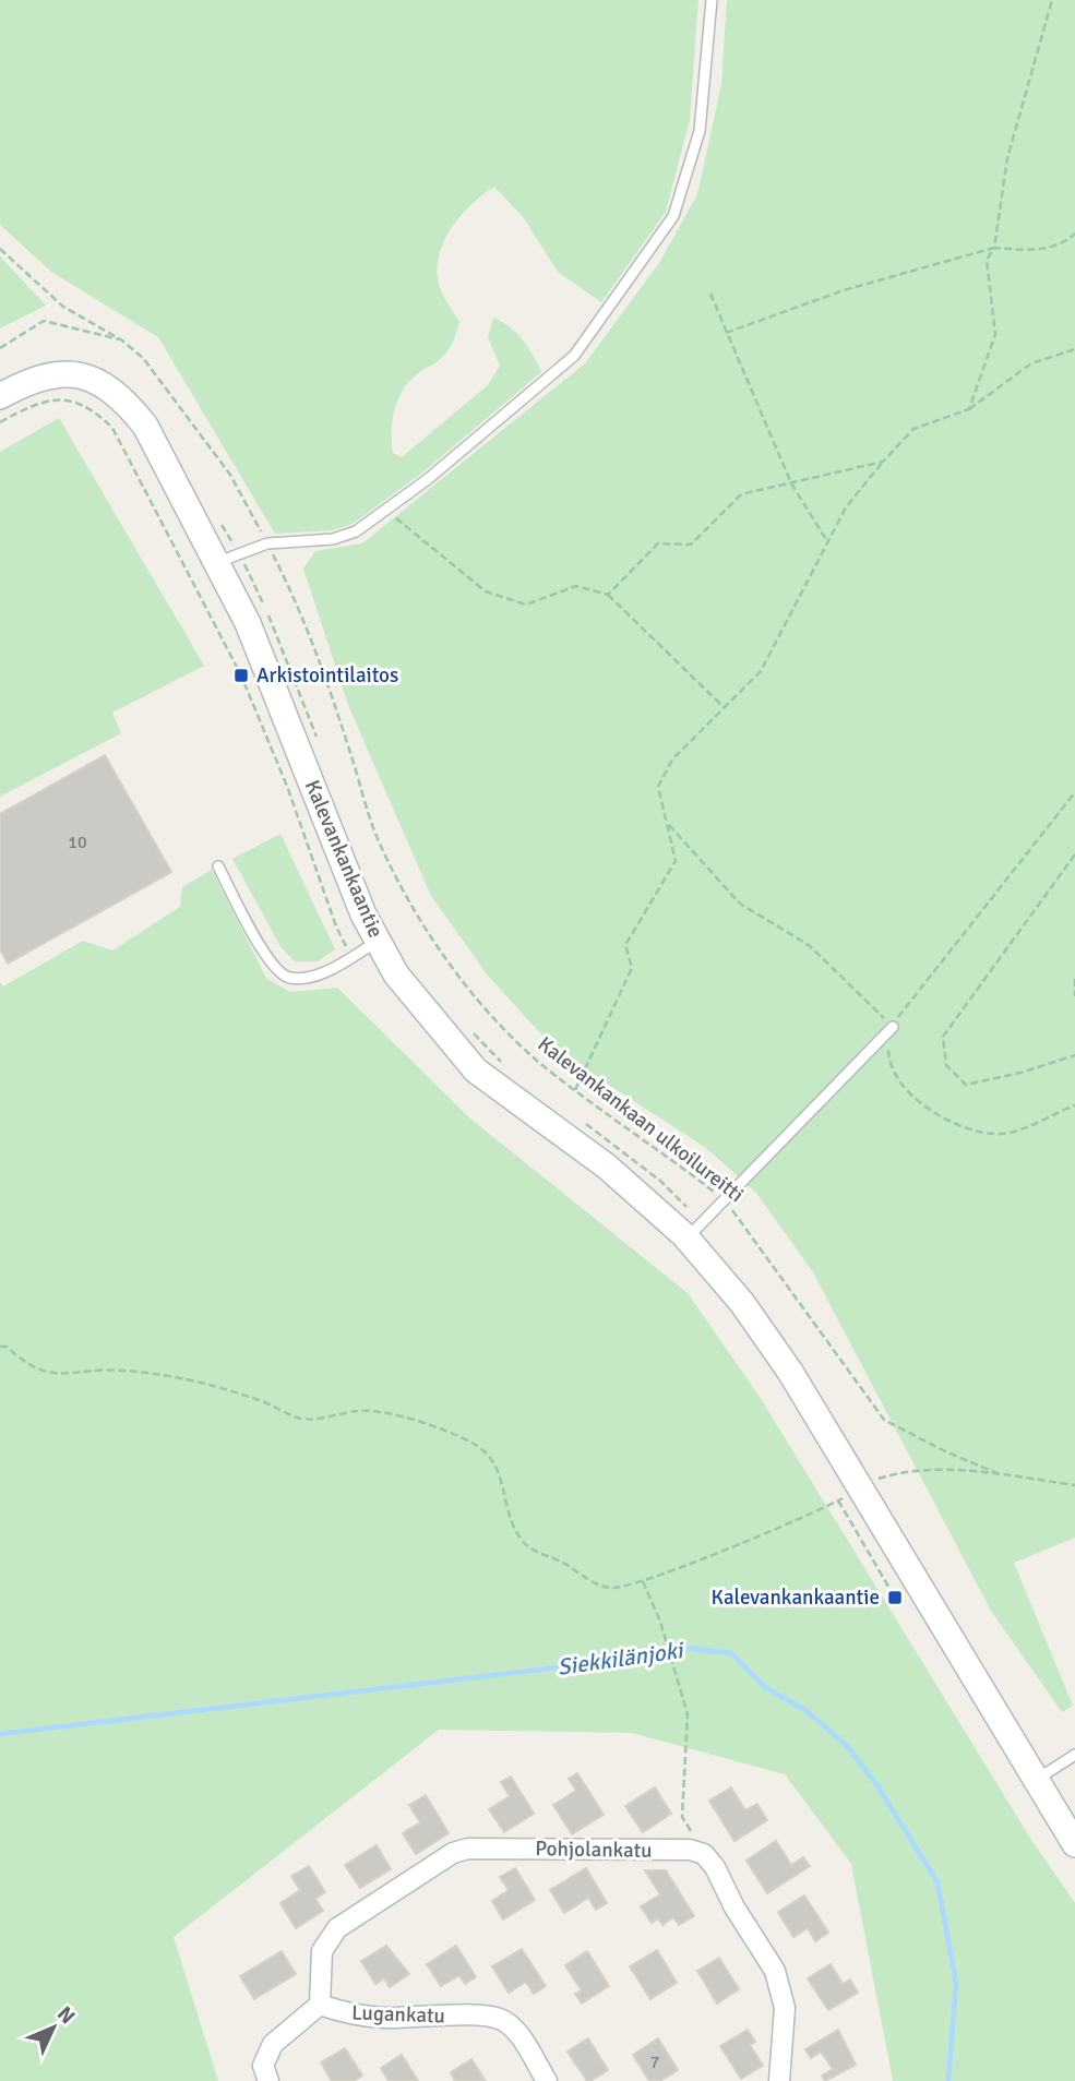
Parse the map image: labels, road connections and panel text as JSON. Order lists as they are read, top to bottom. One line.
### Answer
{"streets":{"street":["Kalevankankaantie","Pohjolankatu","Lugankatu"],"path":["Kalevankankaan ulkoilureitti"]},"crossings":[["Pohjolankatu","Lugankatu"]],"water":["Siekkilänjoki"],"places":{"transit":["Arkistointilaitos","Kalevankankaantie"]},"house_numbers":["10","7"],"north":"top right"}
